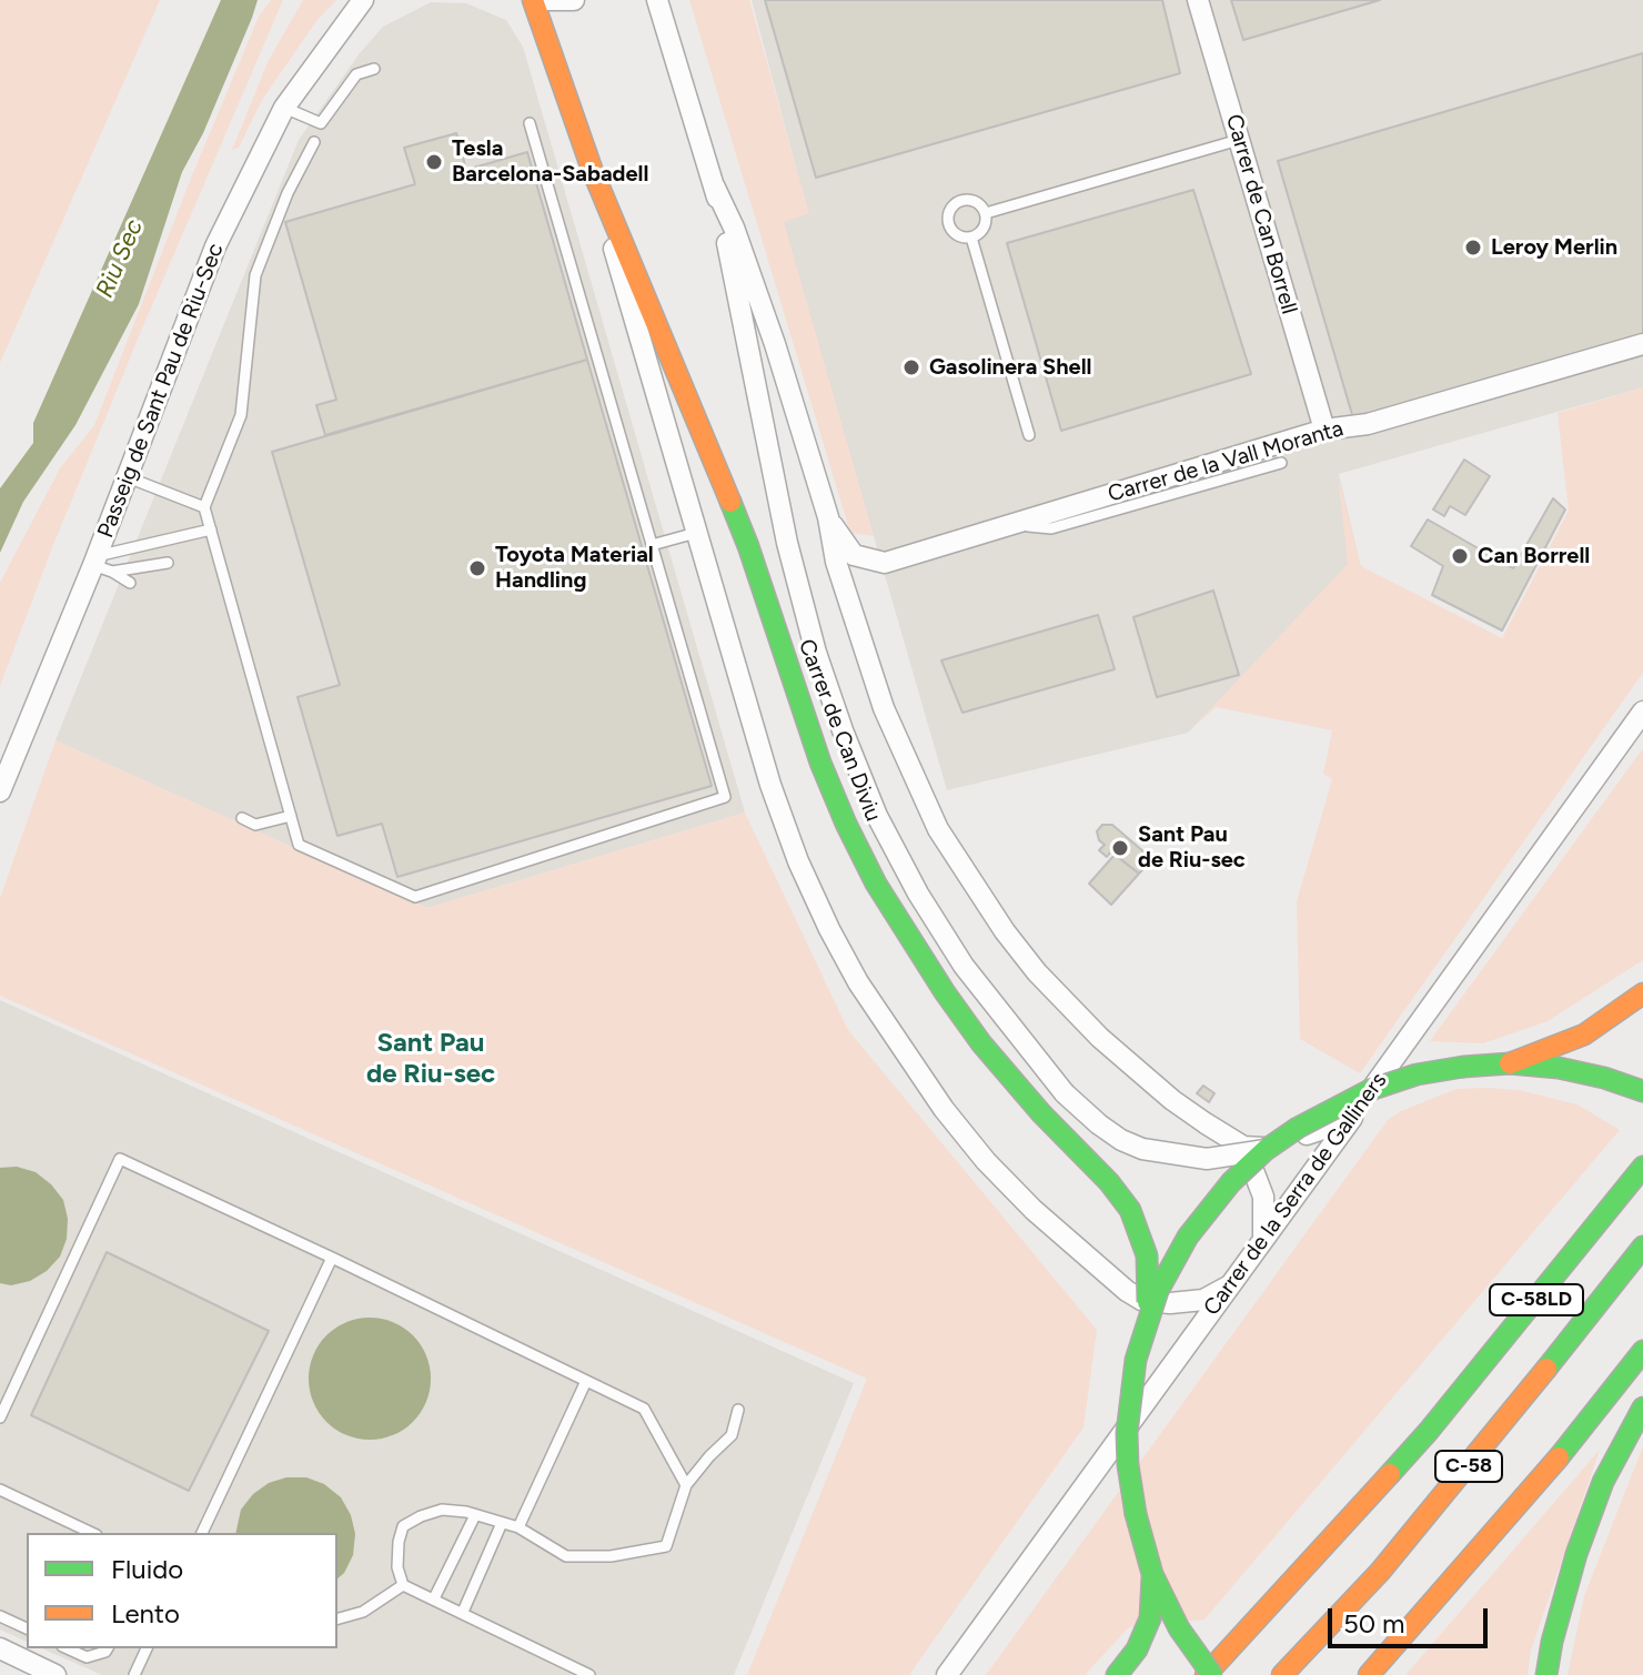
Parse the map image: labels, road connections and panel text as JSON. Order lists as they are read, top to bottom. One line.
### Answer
{"streets":{"main road":["Carrer de Can Diviu","C-58LD","C-58"],"street":["Carrer de Can Borrell","Passeig de Sant Pau de Riu-Sec","Carrer de la Vall Moranta","Carrer de la Serra de Galliners"]},"crossings":[["Carrer de Can Borrell","Carrer de la Vall Moranta"],["Carrer de la Vall Moranta","Carrer de Can Diviu"],["Carrer de Can Diviu","Carrer de la Serra de Galliners"]],"districts":["Sant Pau de Riu-sec"],"water":["Riu Sec"],"places":["Tesla Barcelona-Sabadell","Leroy Merlin","Gasolinera Shell","Can Borrell","Toyota Material Handling","Sant Pau de Riu-sec"],"legend":["Fluido","Lento"],"scale_bar":"50 m"}
